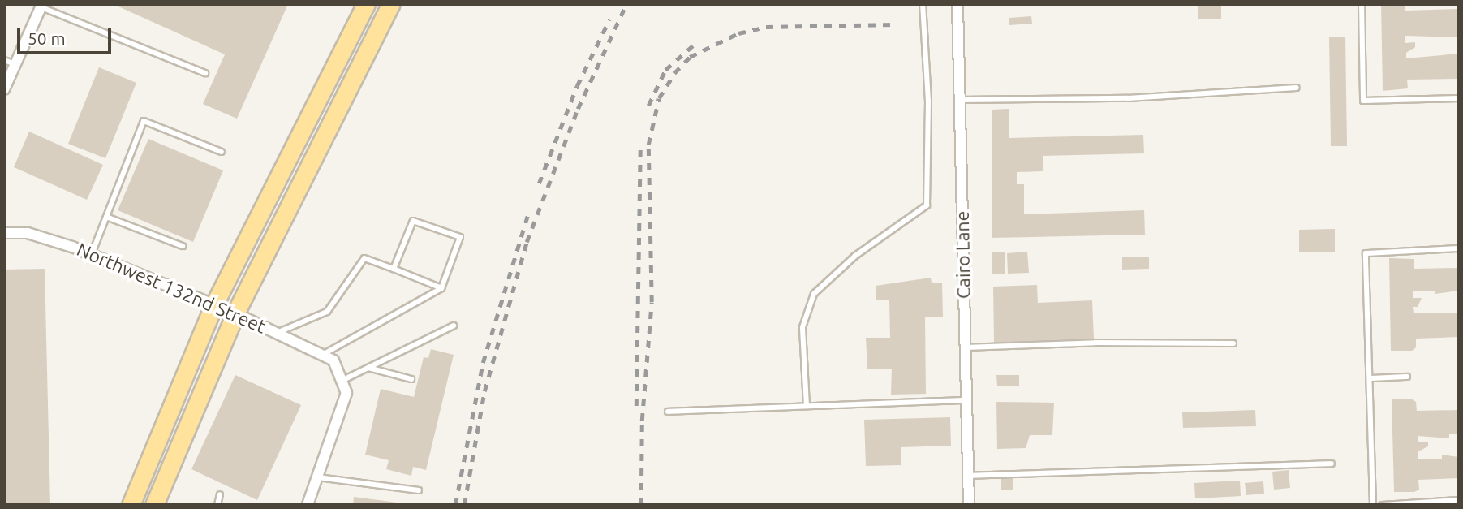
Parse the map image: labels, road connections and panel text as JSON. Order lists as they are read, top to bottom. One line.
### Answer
{"streets":{"street":["Cairo Lane","Northwest 132nd Street"]},"scale_bar":"50 m"}
